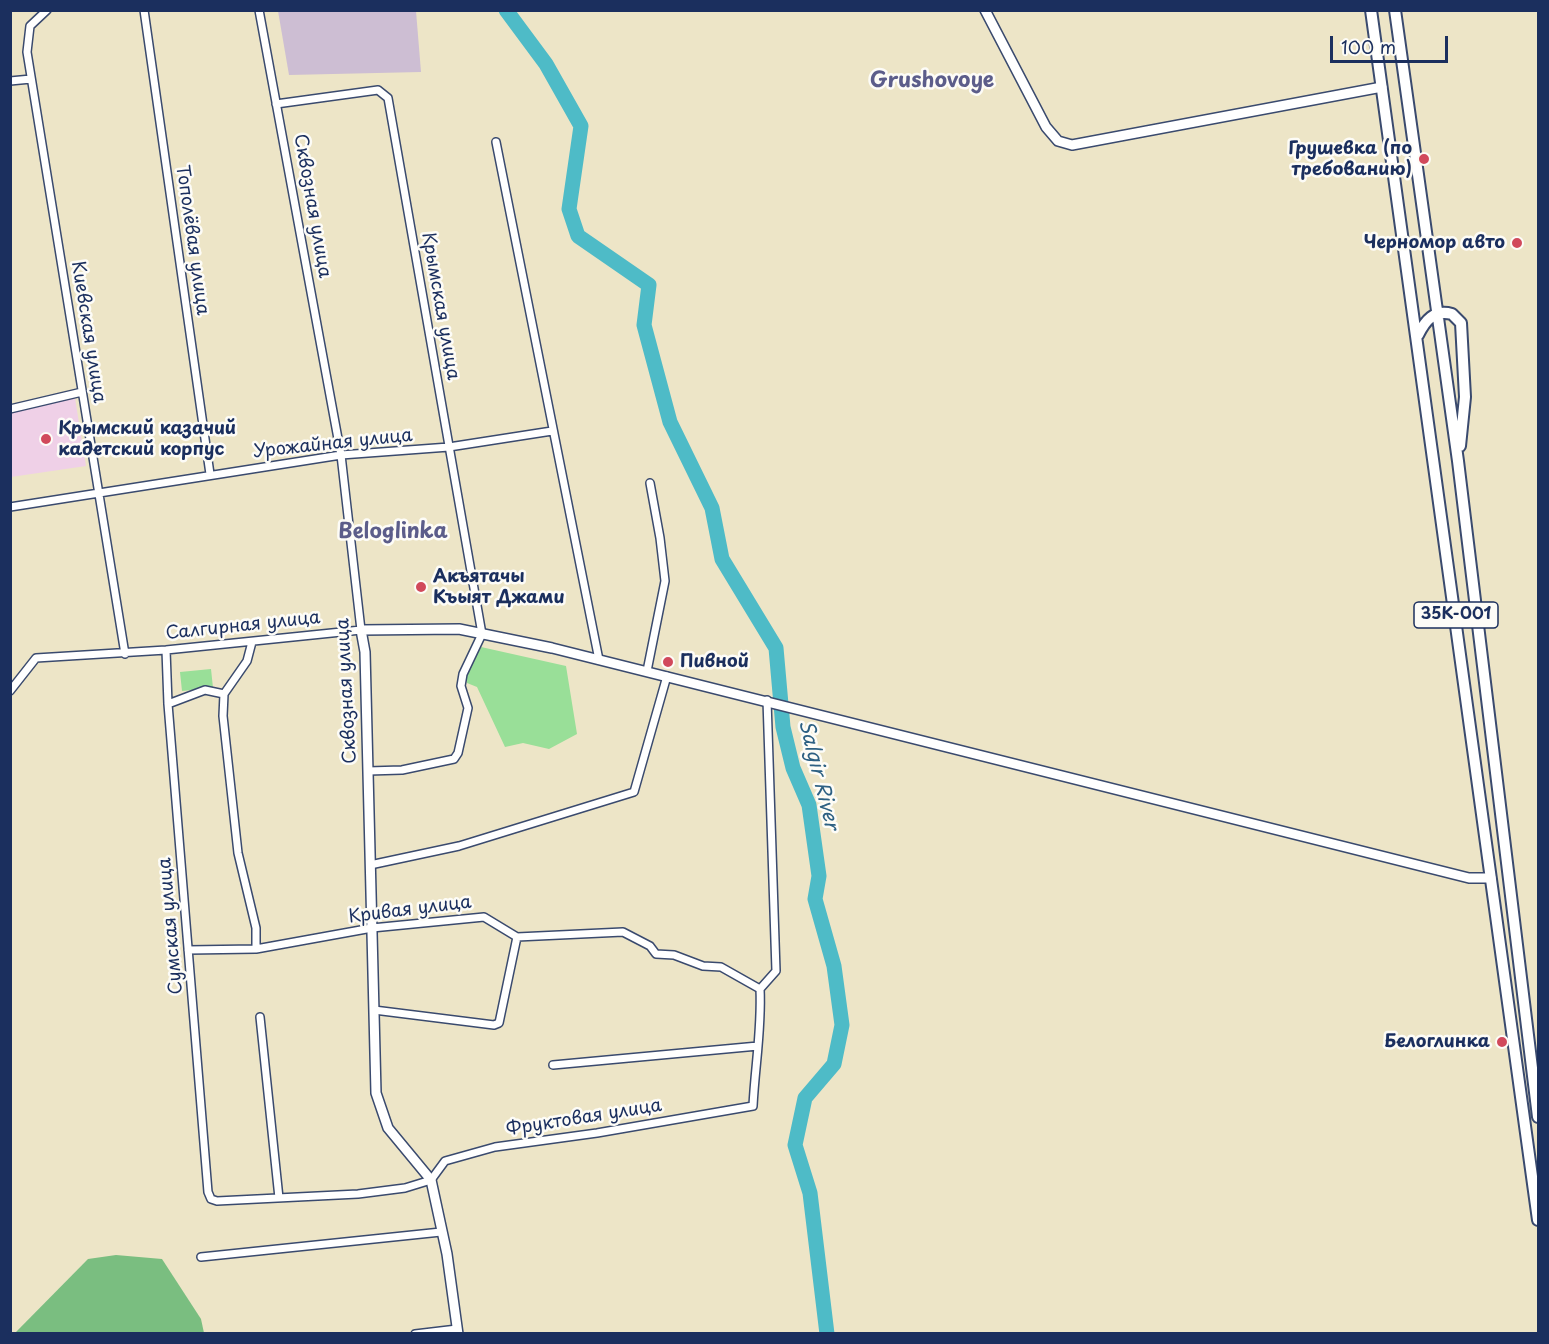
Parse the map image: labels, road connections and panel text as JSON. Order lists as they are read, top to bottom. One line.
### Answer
{"streets":{"main road":["Сквозная улица","35К-001","Салгирная улица"],"street":["Тополёвая улица","Крымская улица","Киевская улица","Урожайная улица","Кривая улица","Сумская улица","Фруктовая улица"]},"crossings":[["Сквозная улица","Крымская улица"],["Сквозная улица","Урожайная улица"],["Сквозная улица","Салгирная улица"],["Сквозная улица","Кривая улица"],["Сквозная улица","Фруктовая улица"],["Тополёвая улица","Урожайная улица"],["Крымская улица","Урожайная улица"],["Крымская улица","Салгирная улица"],["Киевская улица","Урожайная улица"],["Киевская улица","Салгирная улица"],["35К-001","Салгирная улица"],["Салгирная улица","Сумская улица"],["Кривая улица","Сумская улица"]],"districts":["Grushovoye","Beloglinka"],"water":["Salgir River"],"places":["Грушевка (по требованию)","Черномор авто","Крымский казачий кадетский корпус","Акъятачы Къыят Джами","Пивной","Белоглинка"],"scale_bar":"100 m"}
